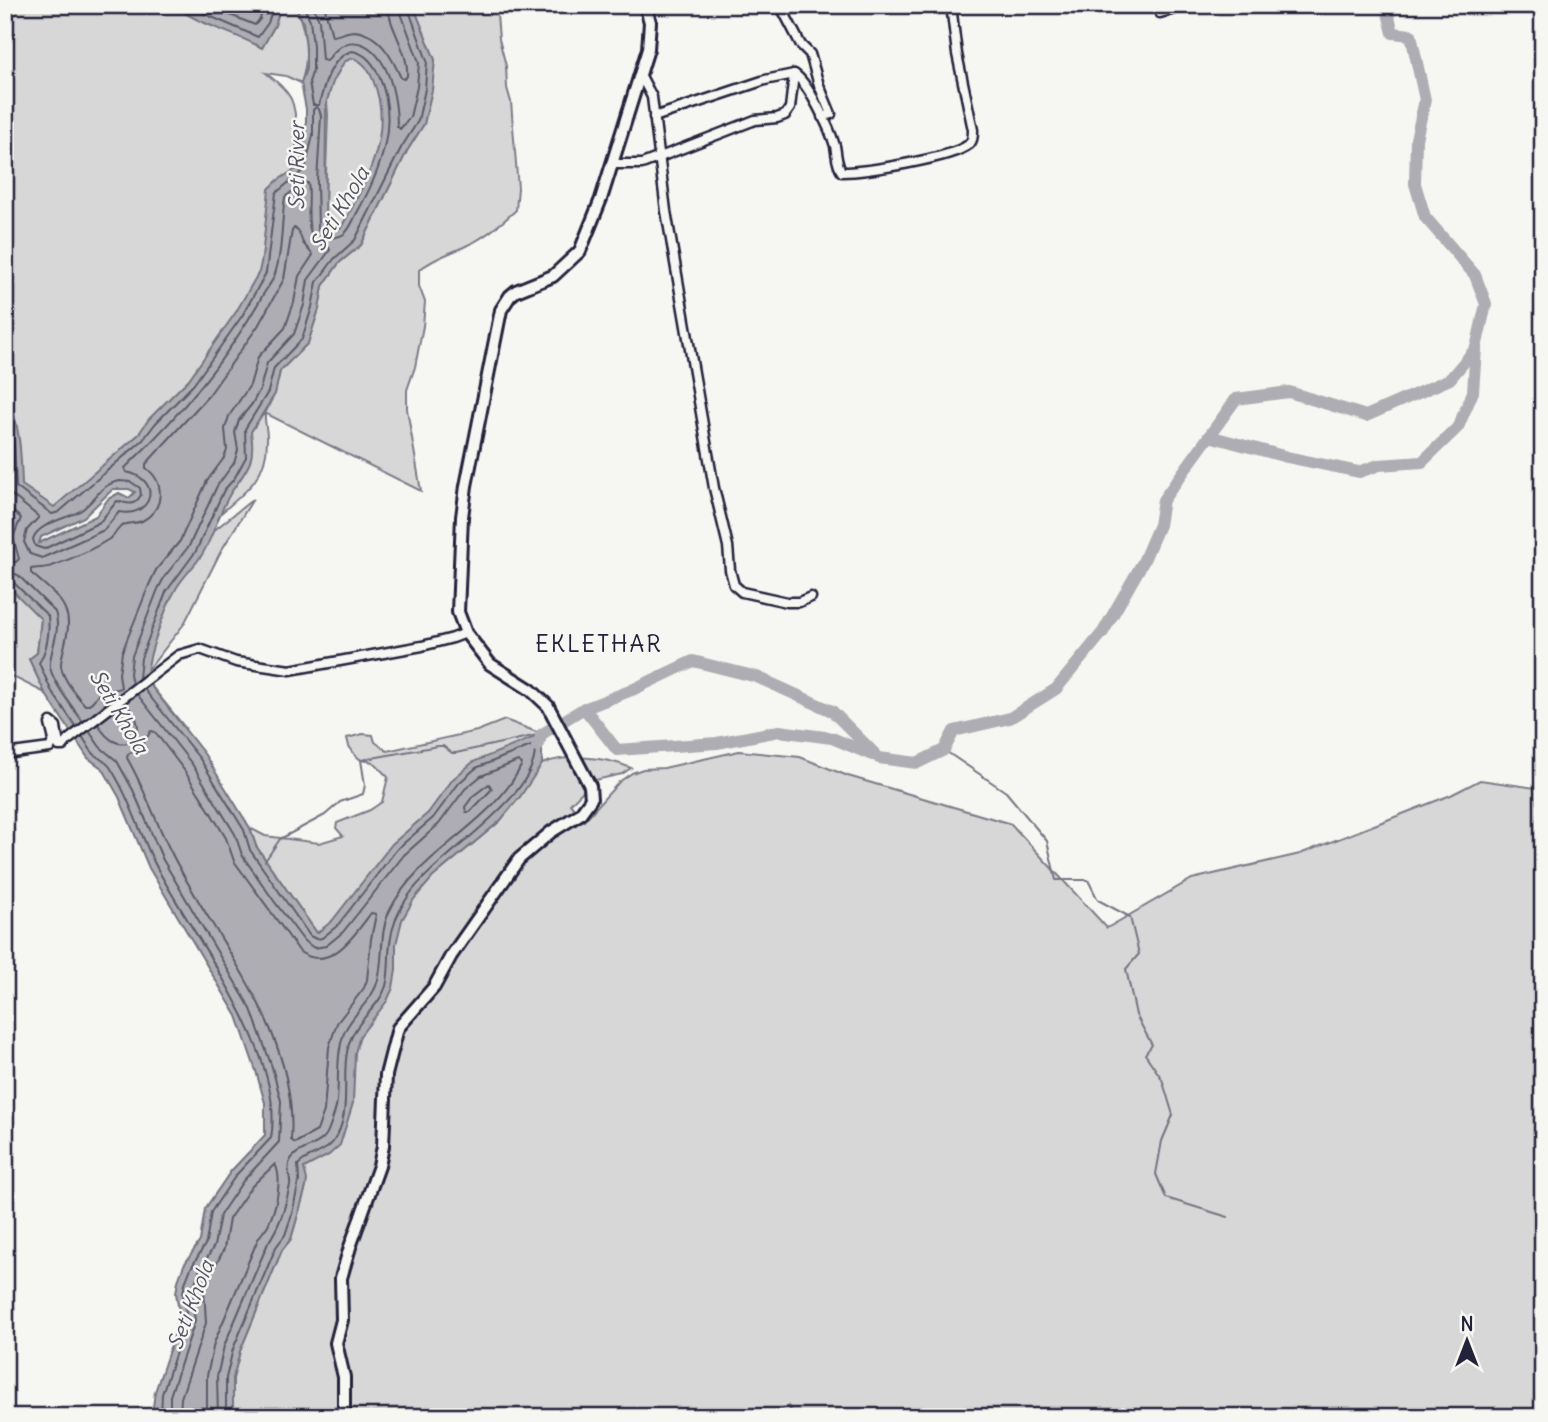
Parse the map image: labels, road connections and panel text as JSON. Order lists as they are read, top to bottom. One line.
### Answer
{"districts":["EKLETHAR"],"water":["Seti River","Seti Khola"],"north":"top"}
